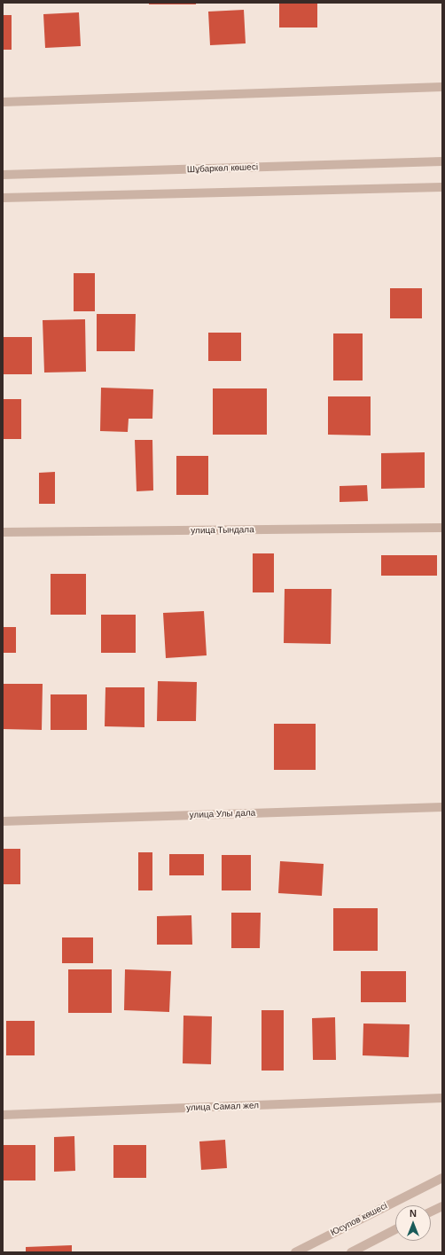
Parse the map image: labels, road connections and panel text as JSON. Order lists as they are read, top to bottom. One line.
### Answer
{"streets":{"street":["Шұбаркөл көшесі","улица Тындала","улица Улы дала","улица Самал жел","Юсупов көшесі"]},"north":"top"}
